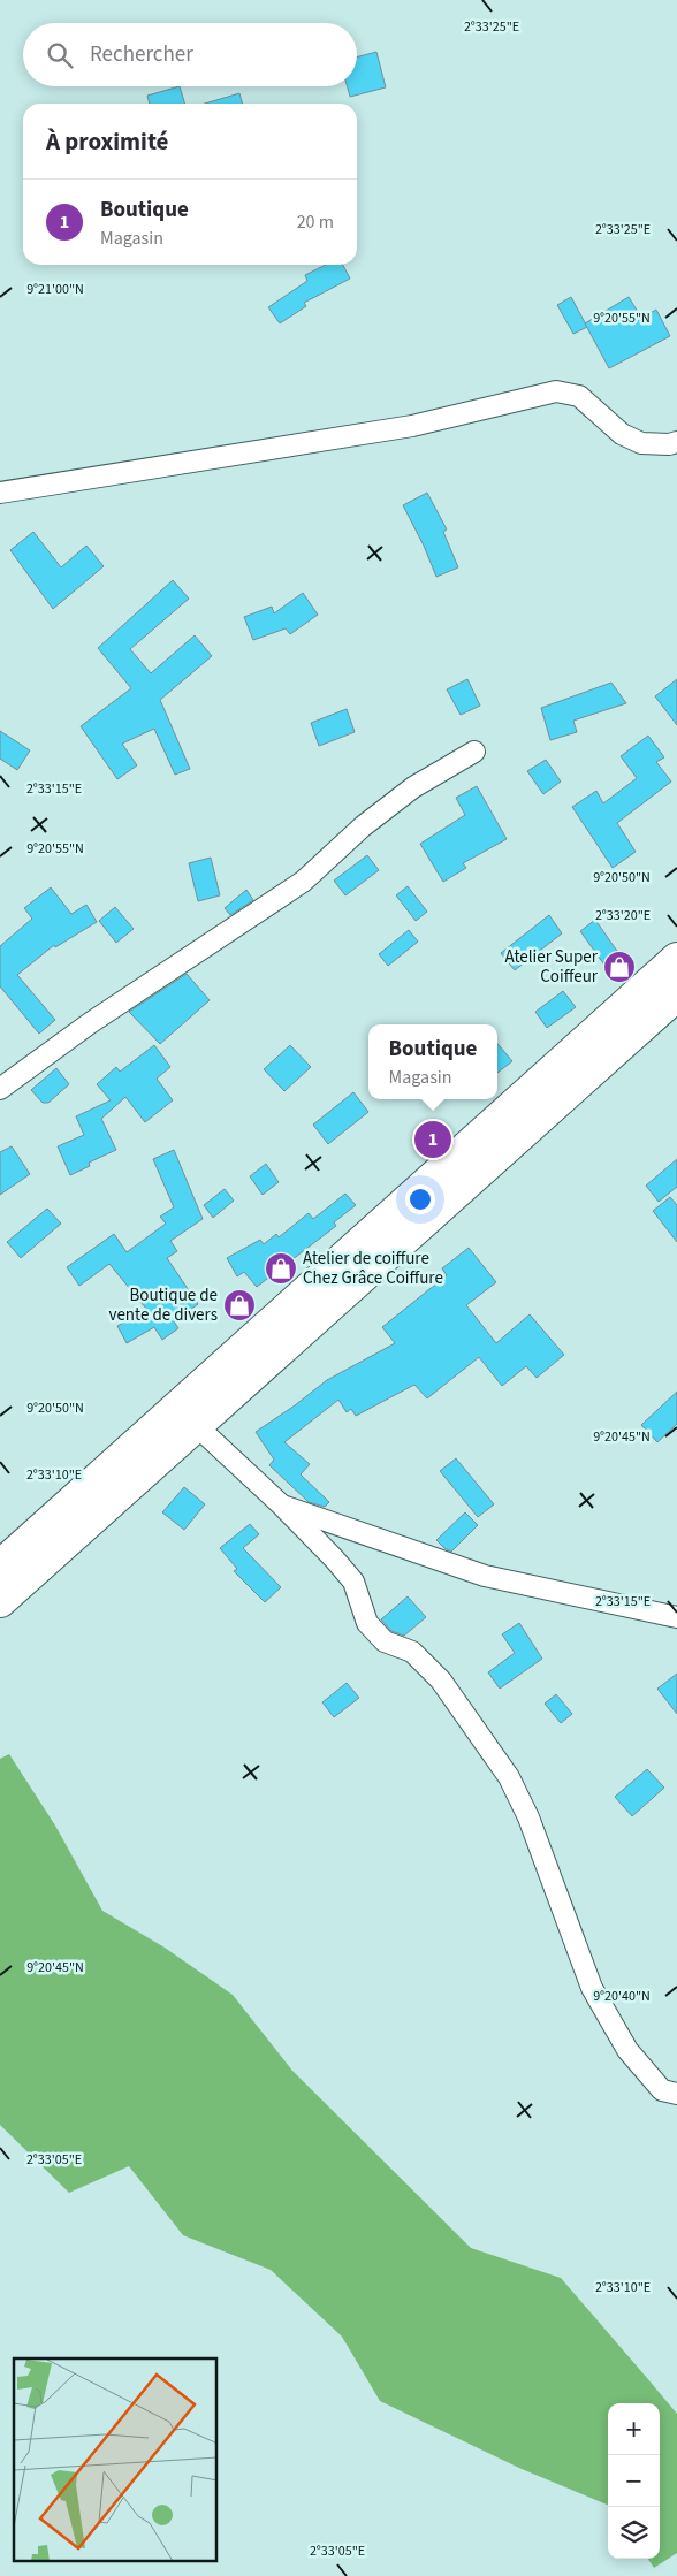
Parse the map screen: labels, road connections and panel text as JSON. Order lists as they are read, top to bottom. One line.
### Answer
{"places":{"shop":["Atelier Super Coiffeur","Atelier de coiffure Chez Grâce Coiffure","Boutique de vente de divers"]},"page":{"search":"Rechercher","heading":"À proximité","list":[{"mark":"1","name":"Boutique","note":"Magasin","value":"20 m"}],"popup":["Boutique","Magasin"],"pins":"1","map_buttons":["+","−"]},"coordinates":["2°33'25\"E","9°21'00\"N","9°20'55\"N","2°33'15\"E","9°20'50\"N","2°33'20\"E","9°20'45\"N","2°33'10\"E","9°20'40\"N","2°33'05\"E"]}
